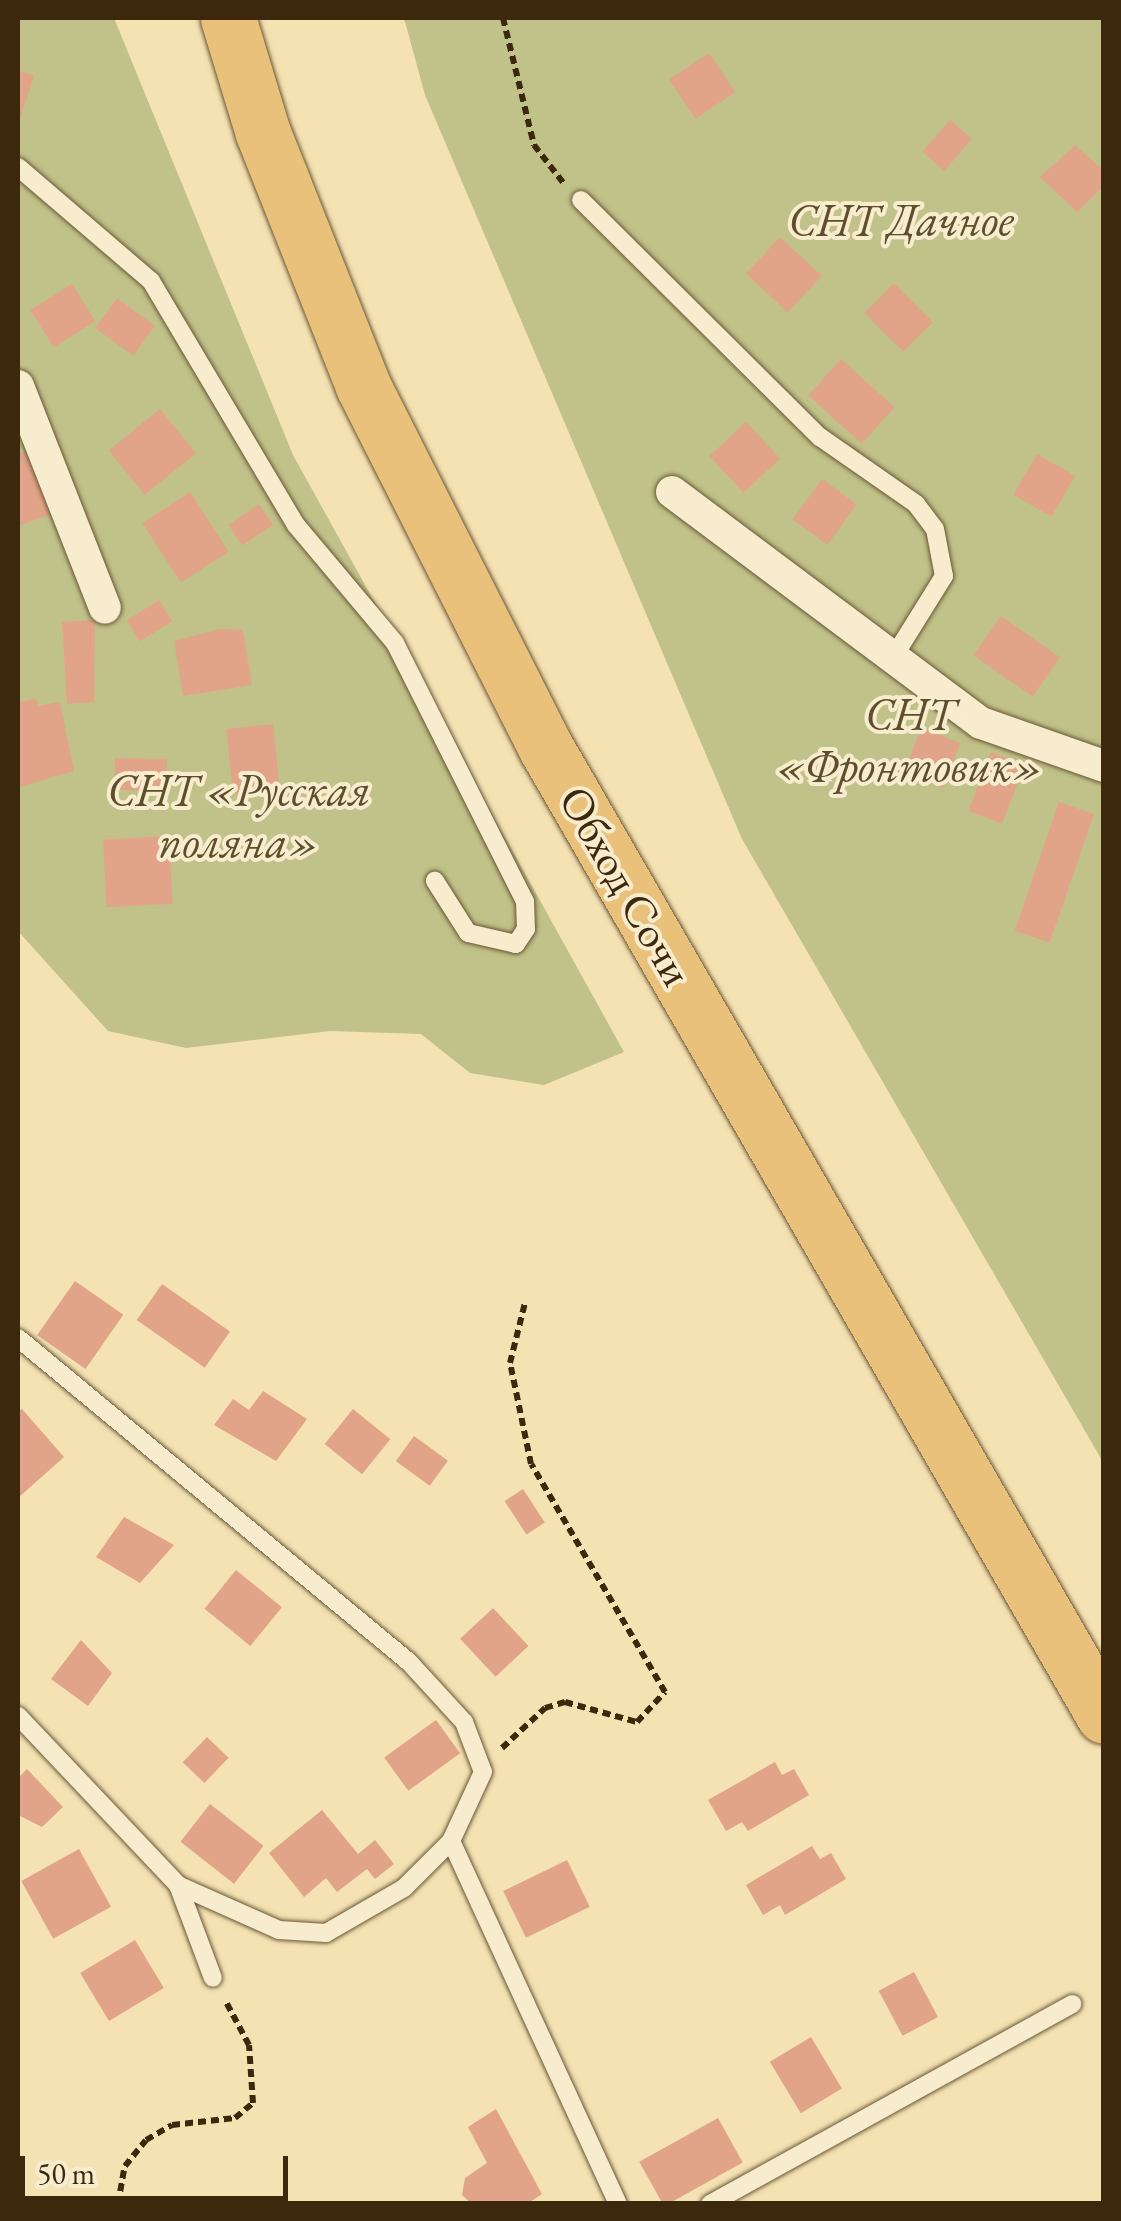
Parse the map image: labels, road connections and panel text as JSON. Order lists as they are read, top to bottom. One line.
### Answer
{"streets":{"highway":["Обход Сочи"]},"parks":["СНТ Дачное","СНТ «Фронтовик»","СНТ «Русская поляна»"],"scale_bar":"50 m"}
